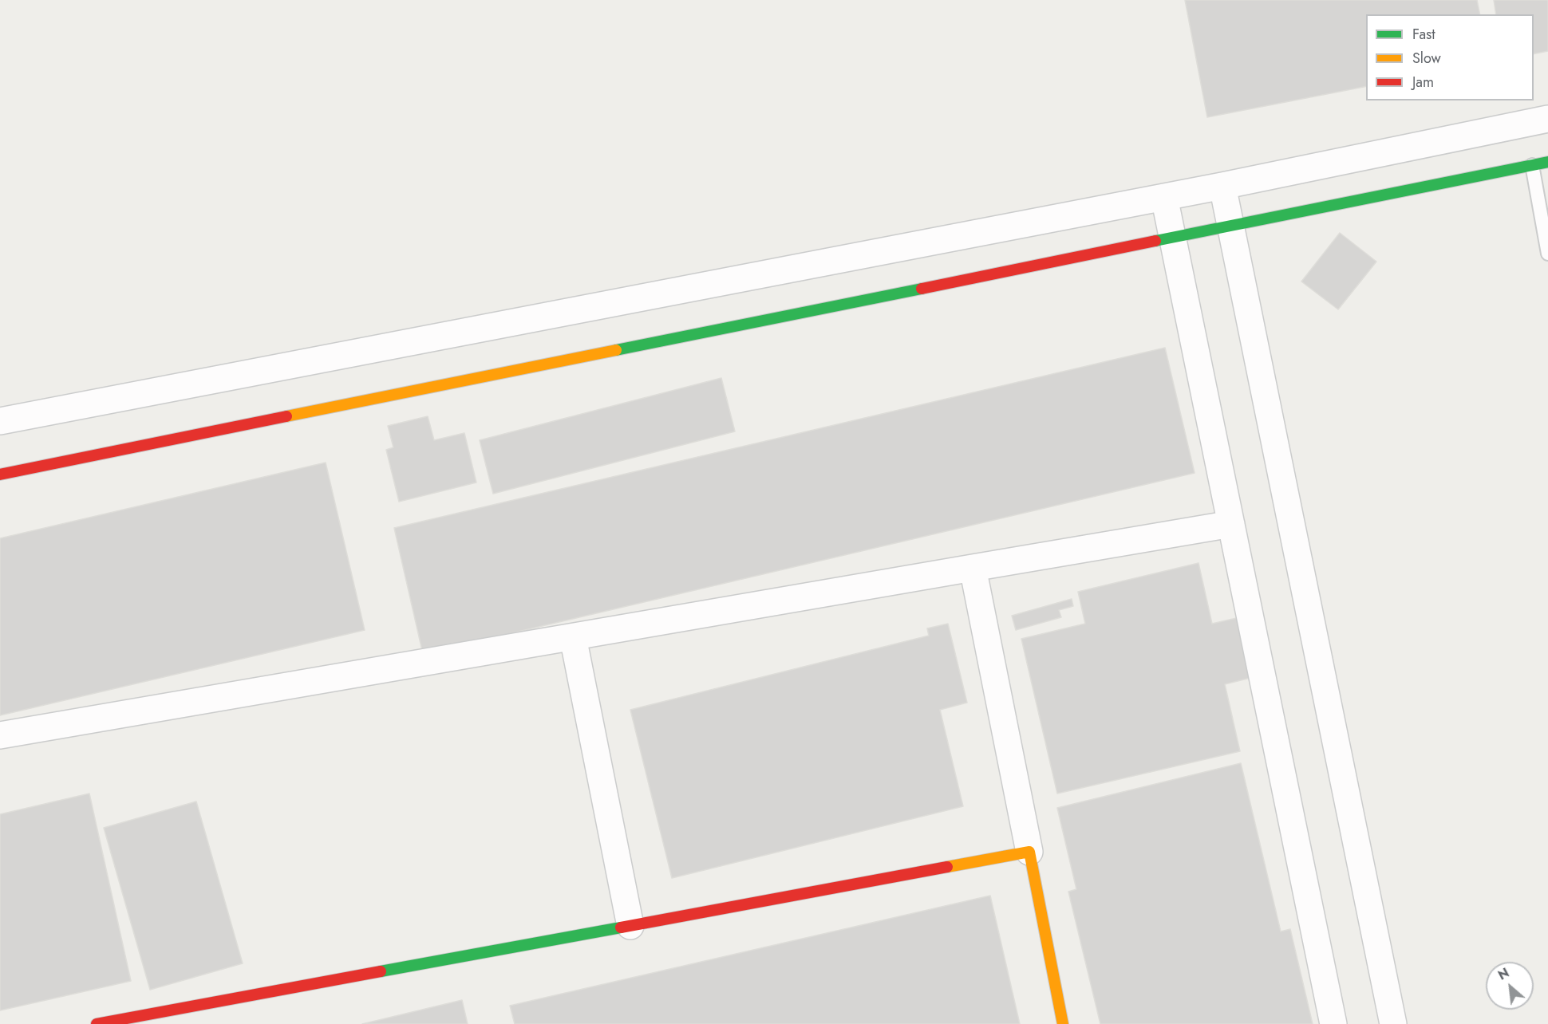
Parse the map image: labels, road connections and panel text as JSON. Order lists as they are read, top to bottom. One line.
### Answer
{"legend":["Fast","Slow","Jam"],"north":"top left"}
